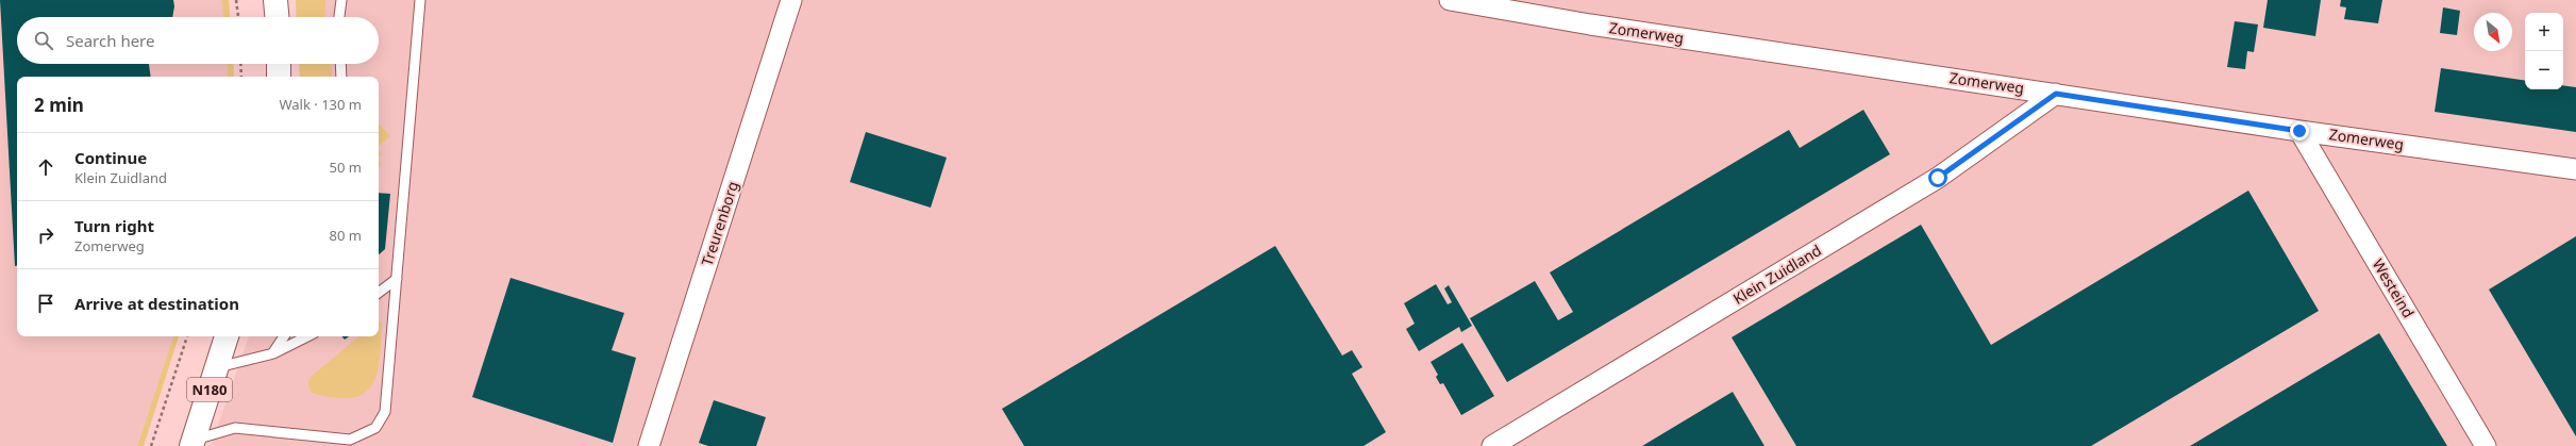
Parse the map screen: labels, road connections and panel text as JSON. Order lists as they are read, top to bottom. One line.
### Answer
{"streets":{"main road":["N180"],"street":["Zomerweg","Treurenborg","Klein Zuidland","Westeind"]},"crossings":[["Zomerweg","Klein Zuidland"],["Zomerweg","Westeind"]],"north":"bottom right","page":{"map_buttons":["+","−"],"search":"Search here","heading":["2 min","Walk · 130 m"],"list":[["Continue","Klein Zuidland","50 m"],["Turn right","Zomerweg","80 m"],"Arrive at destination"]}}
